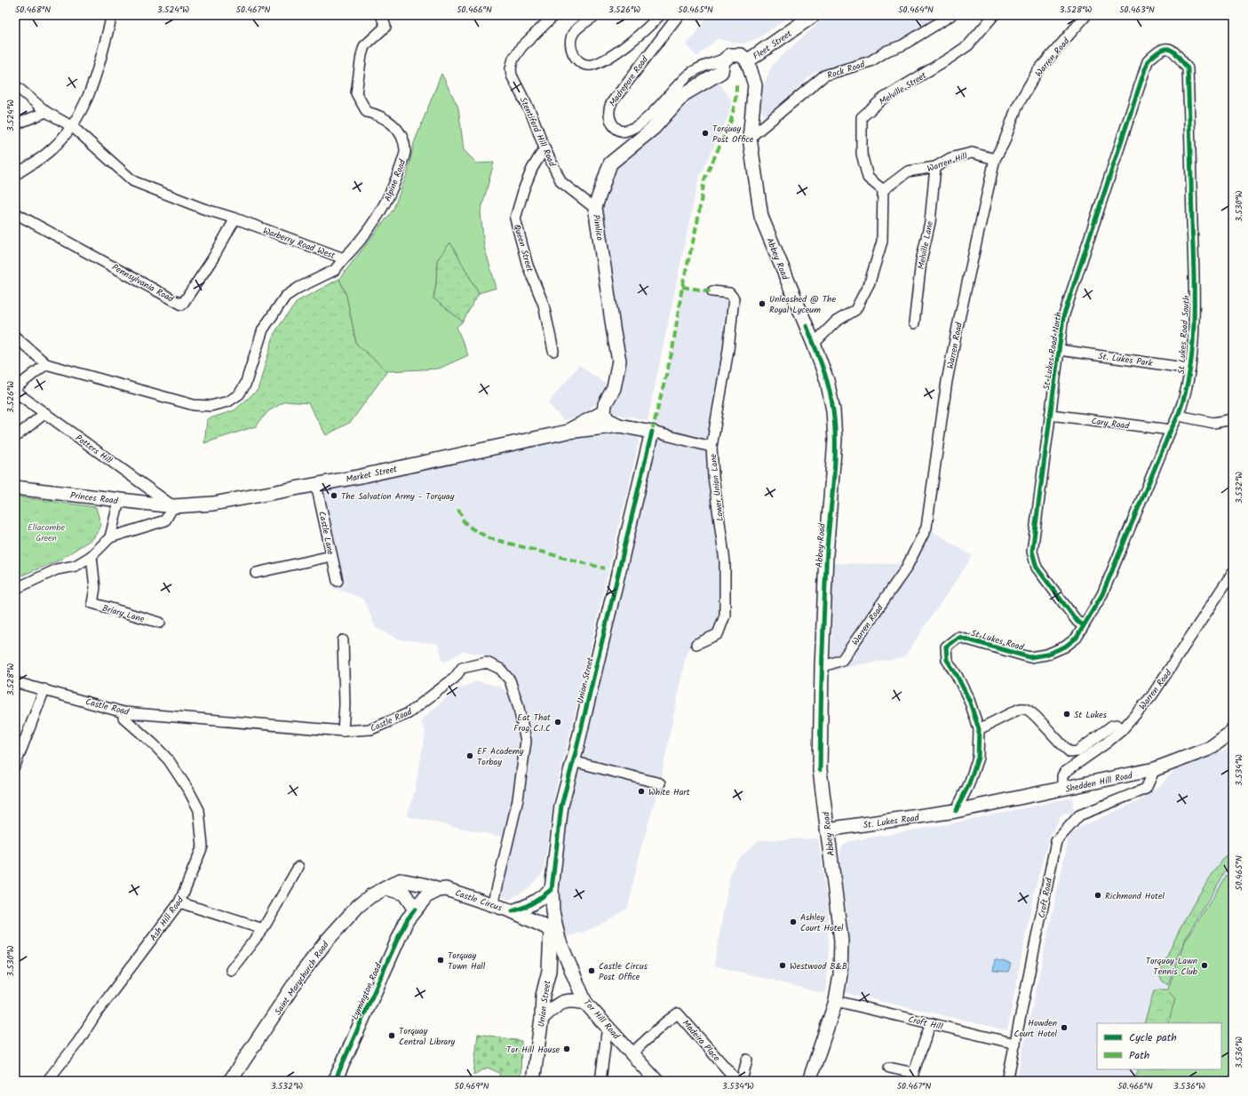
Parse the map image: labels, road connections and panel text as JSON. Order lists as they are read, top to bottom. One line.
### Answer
{"streets":{"street":["Fleet Street","Warren Road","Rock Road","Madrepore Road","Melville Street","Stentiford Hill Road","Warren Hill","Alpine Road","Pimlico","Warberry Road West","Melville Lane","Queen Street","Abbey Road","Pennsylvania Road","St Lukes Road South","St Lukes Road North","St. Lukes Park","Cary Road","Potters Hill","Market Street","Lower Union Lane","Princes Road","Castle Lane","Briary Lane","St Lukes Road","Union Street","Castle Road","Shedden Hill Road","St. Lukes Road","Croft Road","Castle Circus","Ash Hill Road","Saint Marychurch Road","Lymington Road","Tor Hill Road","Croft Hill","Madeira Place"]},"crossings":[["Fleet Street","Pimlico"],["Fleet Street","Abbey Road"],["Warren Road","Warren Hill"],["Warren Road","Abbey Road"],["Warren Road","Shedden Hill Road"],["Rock Road","Abbey Road"],["Madrepore Road","Pimlico"],["Melville Street","Warren Hill"],["Stentiford Hill Road","Pimlico"],["Stentiford Hill Road","Queen Street"],["Warren Hill","Melville Lane"],["Alpine Road","Warberry Road West"],["Pimlico","Abbey Road"],["Pimlico","Market Street"],["Warberry Road West","Pennsylvania Road"],["Abbey Road","St. Lukes Road"],["Abbey Road","Croft Hill"],["St Lukes Road South","St Lukes Road North"],["St Lukes Road South","St. Lukes Park"],["St Lukes Road South","Cary Road"],["St Lukes Road South","St Lukes Road"],["St Lukes Road North","St. Lukes Park"],["St Lukes Road North","Cary Road"],["St Lukes Road North","St Lukes Road"],["Potters Hill","Market Street"],["Potters Hill","Princes Road"],["Market Street","Lower Union Lane"],["Market Street","Princes Road"],["Market Street","Castle Lane"],["Market Street","Union Street"],["St Lukes Road","Shedden Hill Road"],["St Lukes Road","St. Lukes Road"],["Union Street","Castle Circus"],["Union Street","Tor Hill Road"],["Castle Road","Castle Circus"],["Castle Road","Ash Hill Road"],["Shedden Hill Road","St. Lukes Road"],["Shedden Hill Road","Croft Road"],["Croft Road","Croft Hill"],["Castle Circus","Saint Marychurch Road"],["Castle Circus","Tor Hill Road"],["Tor Hill Road","Madeira Place"]],"parks":["Ellacombe Green"],"places":["Torquay Post Office","Unleashed @ The Royal Lyceum","The Salvation Army - Torquay","St Lukes","Eat That Frog C.I.C","EF Academy Torbay","White Hart","Richmond Hotel","Ashley Court Hotel","Torquay Town Hall","Westwood B&B","Torquay Lawn Tennis Club","Castle Circus Post Office","Howden Court Hotel","Torquay Central Library","Tor Hill House"],"legend":["Cycle path","Path"],"coordinates":["50.468°N","3.524°W","50.467°N","50.466°N","3.526°W","50.465°N","50.464°N","3.528°W","50.463°N","3.530°W","3.532°W","3.534°W","3.536°W","50.469°N"]}
